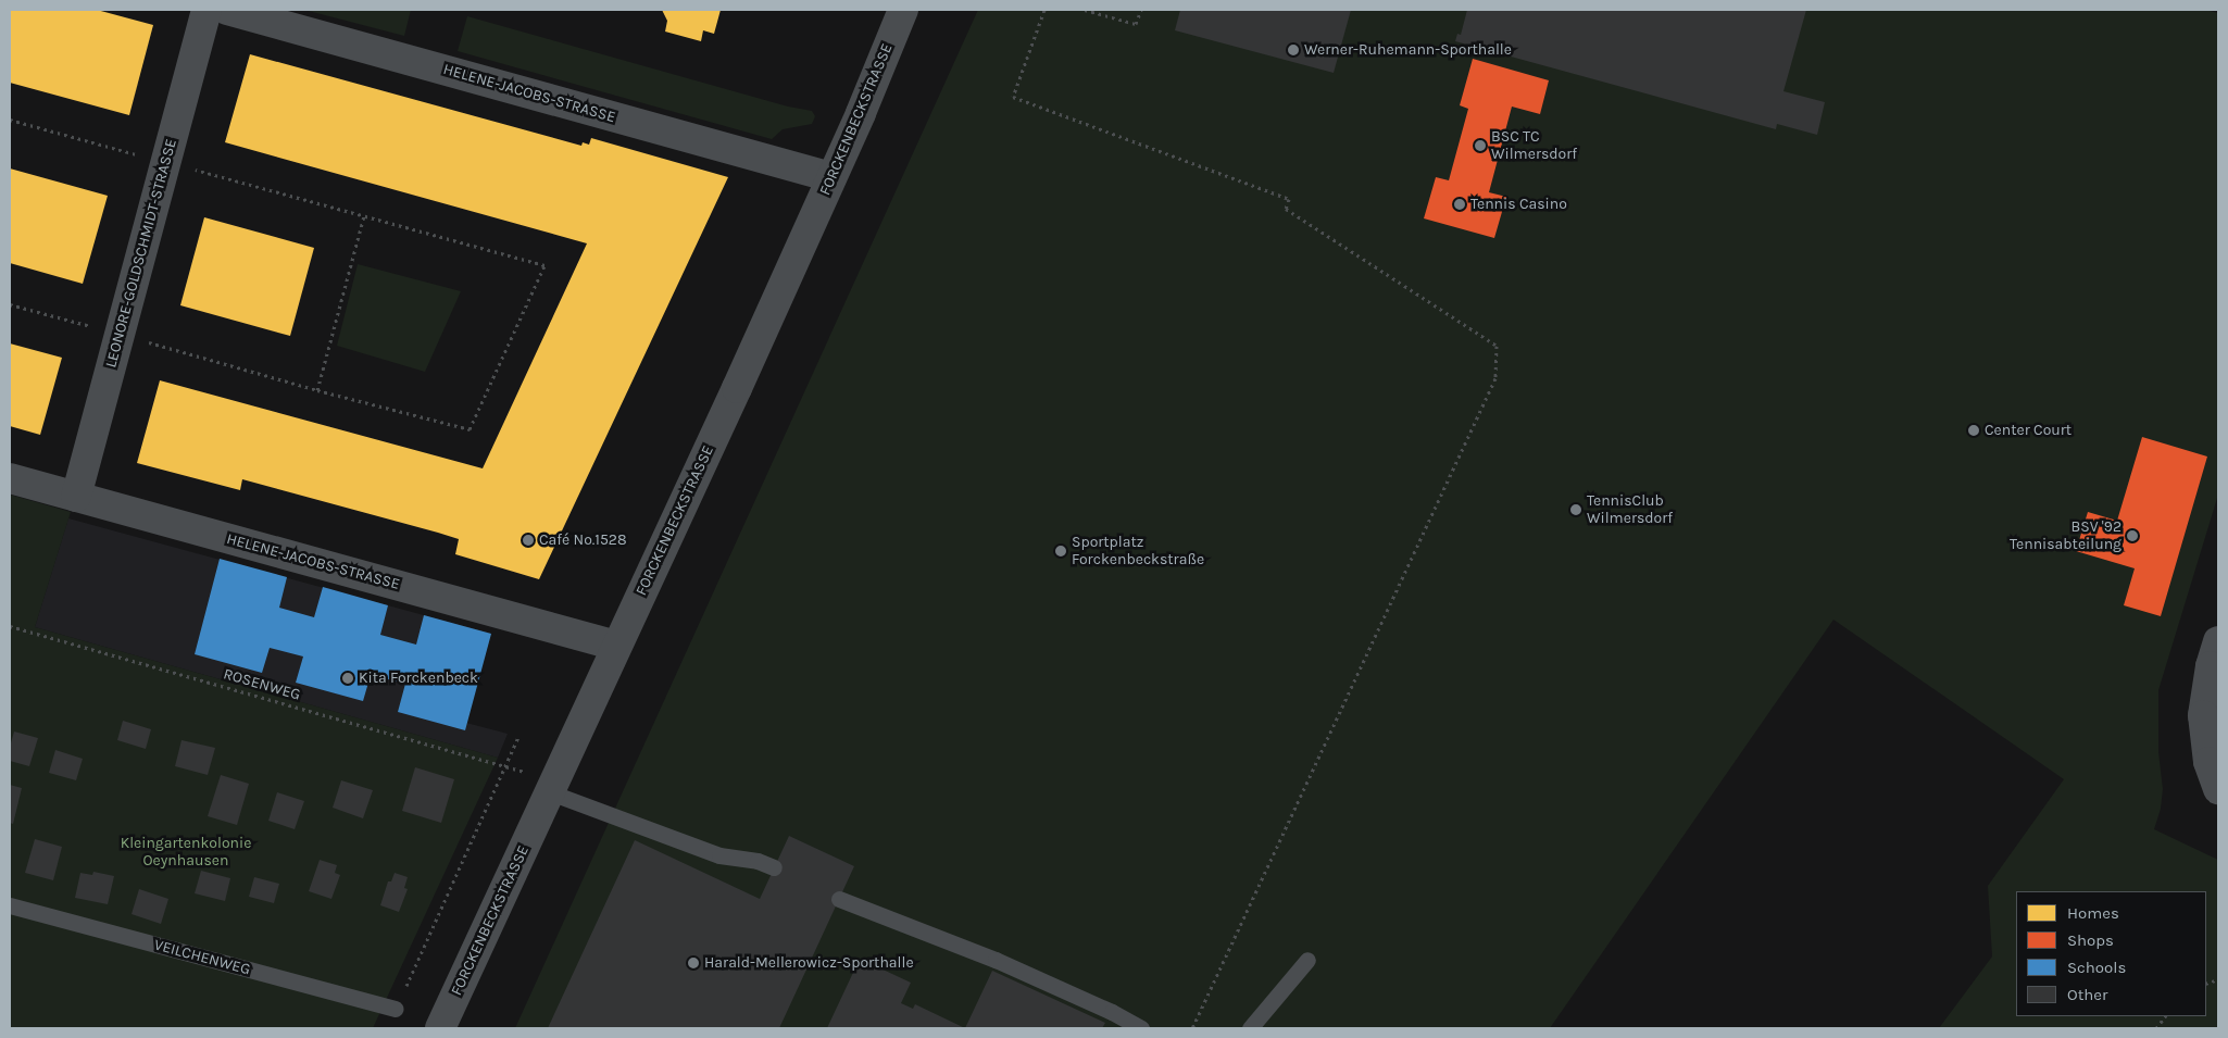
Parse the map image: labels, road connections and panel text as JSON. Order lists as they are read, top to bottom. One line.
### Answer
{"streets":{"street":["HELENE-JACOBS-STRASSE","FORCKENBECKSTRASSE","LEONORE-GOLDSCHMIDT-STRASSE"],"lane":["VEILCHENWEG"],"path":["ROSENWEG"]},"crossings":[["HELENE-JACOBS-STRASSE","FORCKENBECKSTRASSE"],["HELENE-JACOBS-STRASSE","LEONORE-GOLDSCHMIDT-STRASSE"]],"parks":["Kleingartenkolonie Oeynhausen"],"places":["Werner-Ruhemann-Sporthalle","BSC TC Wilmersdorf","Tennis Casino","Center Court","TennisClub Wilmersdorf","BSV '92 Tennisabteilung","Café No.1528","Sportplatz Forckenbeckstraße","Kita Forckenbeck","Harald-Mellerowicz-Sporthalle"],"legend":["Homes","Shops","Schools","Other"]}
